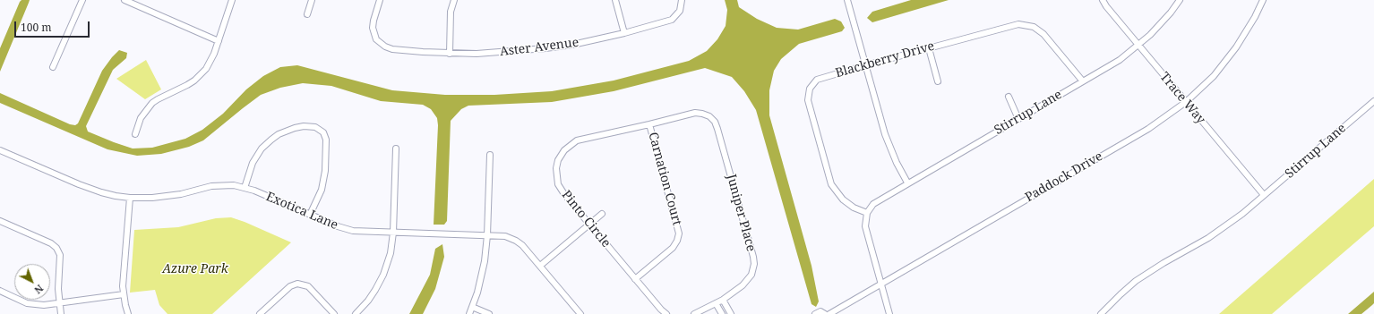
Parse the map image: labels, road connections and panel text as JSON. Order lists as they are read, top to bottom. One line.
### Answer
{"streets":{"street":["Aster Avenue","Blackberry Drive","Trace Way","Stirrup Lane","Paddock Drive","Carnation Court","Exotica Lane","Juniper Place","Pinto Circle"]},"crossings":[["Blackberry Drive","Stirrup Lane"],["Trace Way","Stirrup Lane"],["Trace Way","Paddock Drive"],["Carnation Court","Pinto Circle"],["Juniper Place","Pinto Circle"]],"parks":["Azure Park"],"scale_bar":"100 m","north":"bottom right"}
